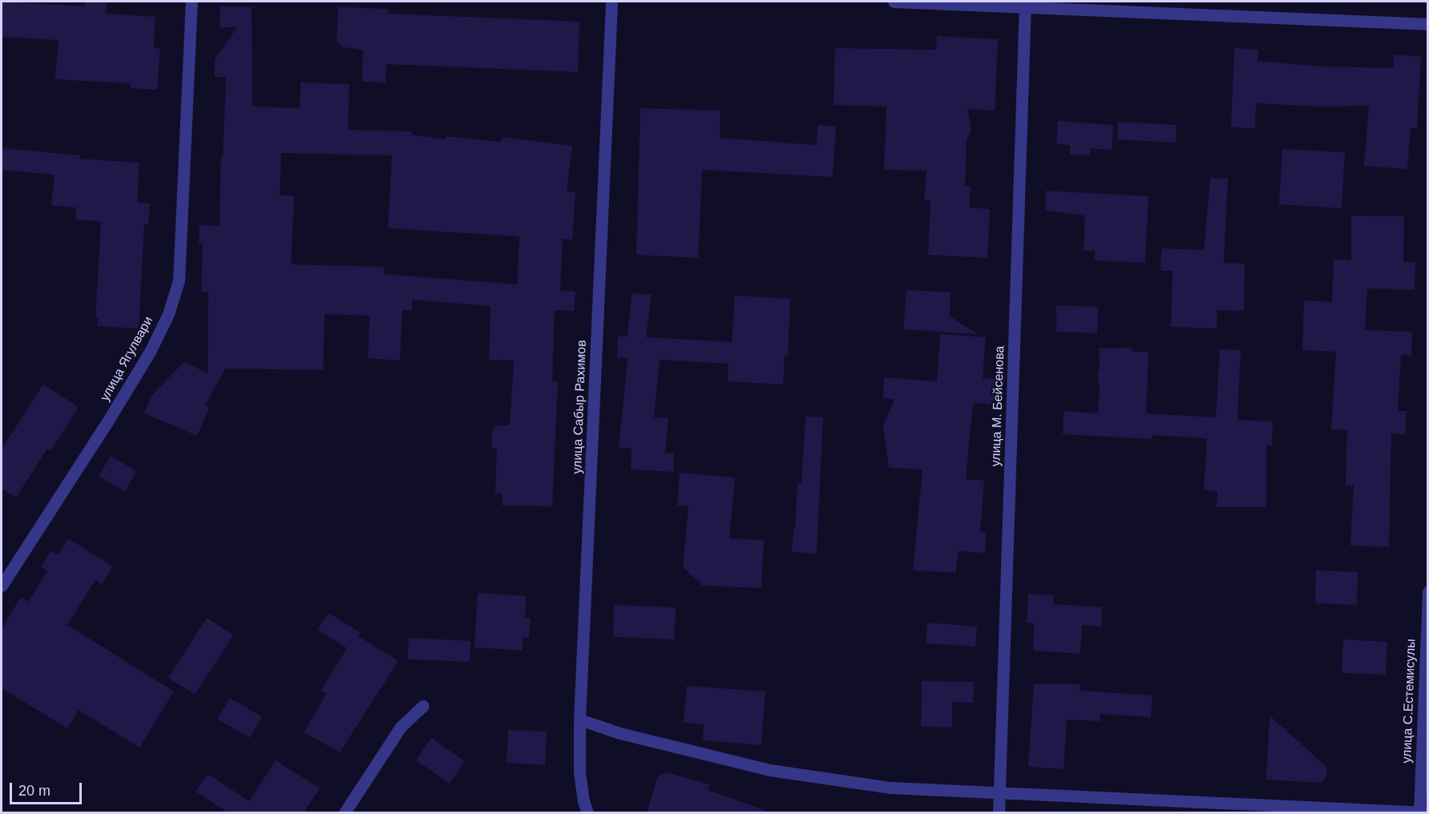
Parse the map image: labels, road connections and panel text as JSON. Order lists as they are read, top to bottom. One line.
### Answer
{"streets":{"street":["улица Ягулвари","улица М. Бейсенова","улица Сабыр Рахимов","улица С.Естемисулы"]},"scale_bar":"20 m"}
